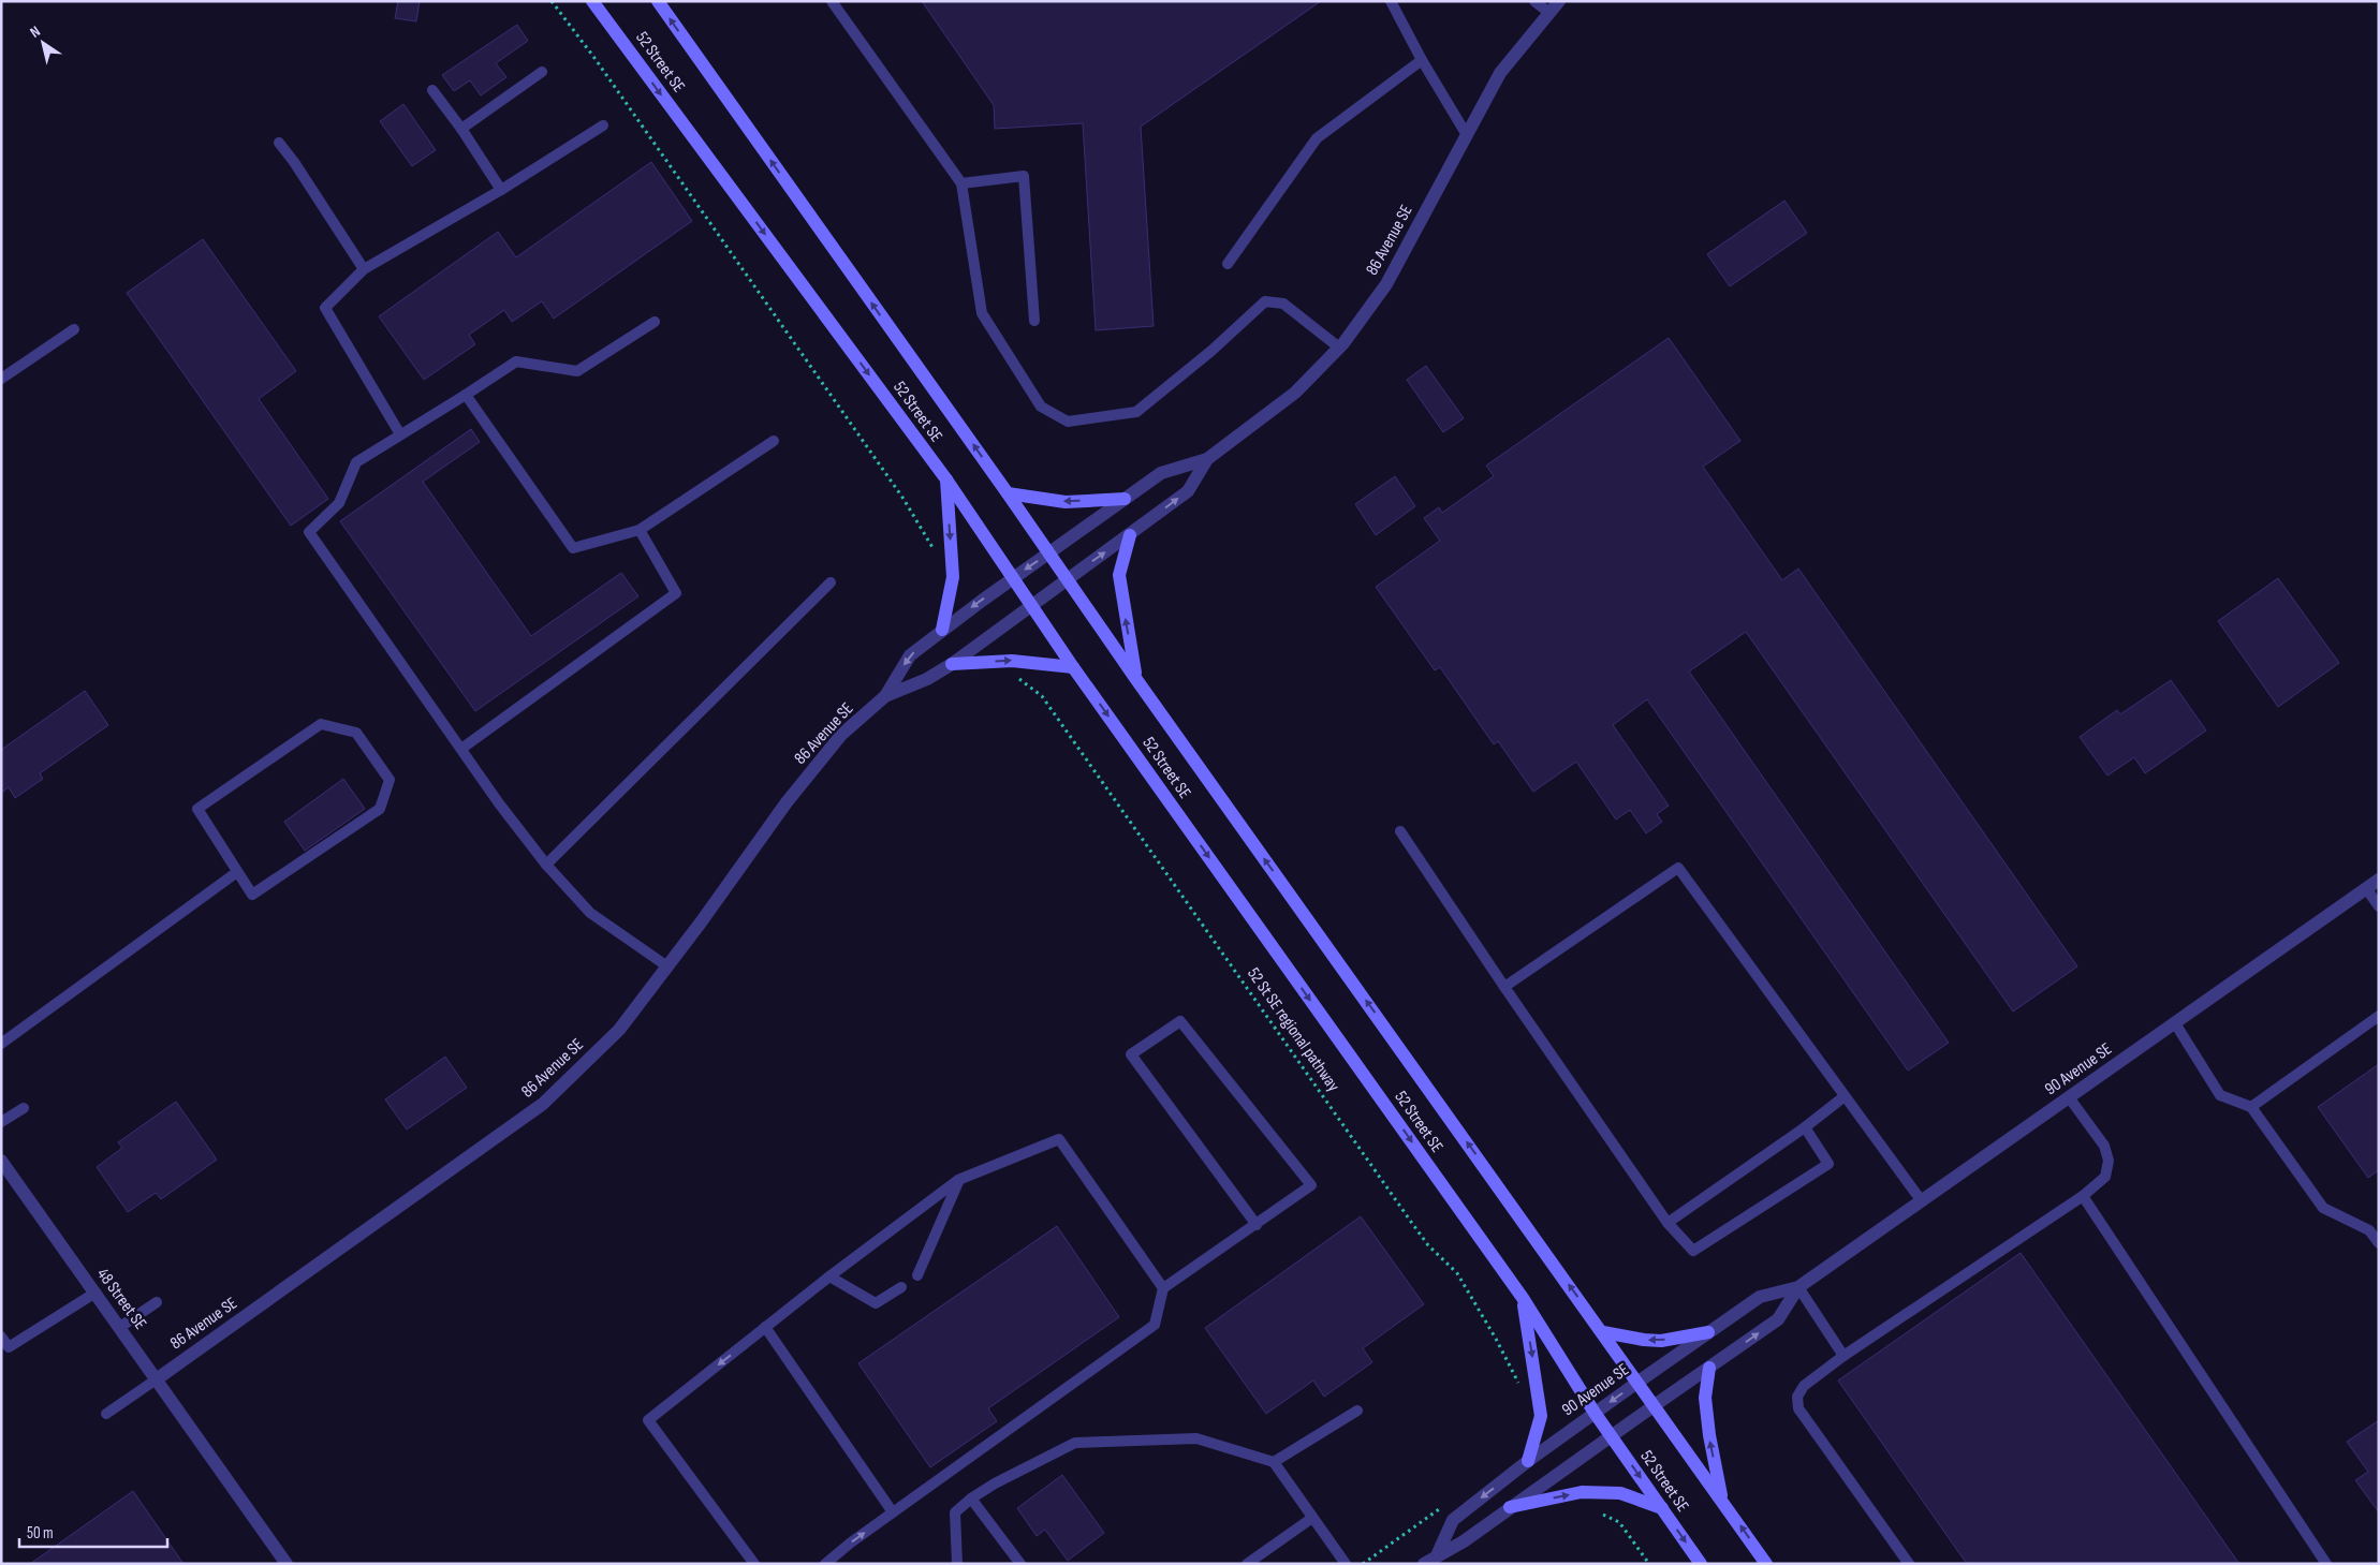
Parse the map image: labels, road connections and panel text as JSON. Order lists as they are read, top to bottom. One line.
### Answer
{"streets":{"main road":["52 Street SE"],"street":["86 Avenue SE","90 Avenue SE","48 Street SE"],"path":["52 St SE regional pathway"]},"crossings":[["52 Street SE","86 Avenue SE"],["52 Street SE","90 Avenue SE"],["86 Avenue SE","48 Street SE"]],"scale_bar":"50 m","north":"top left"}
